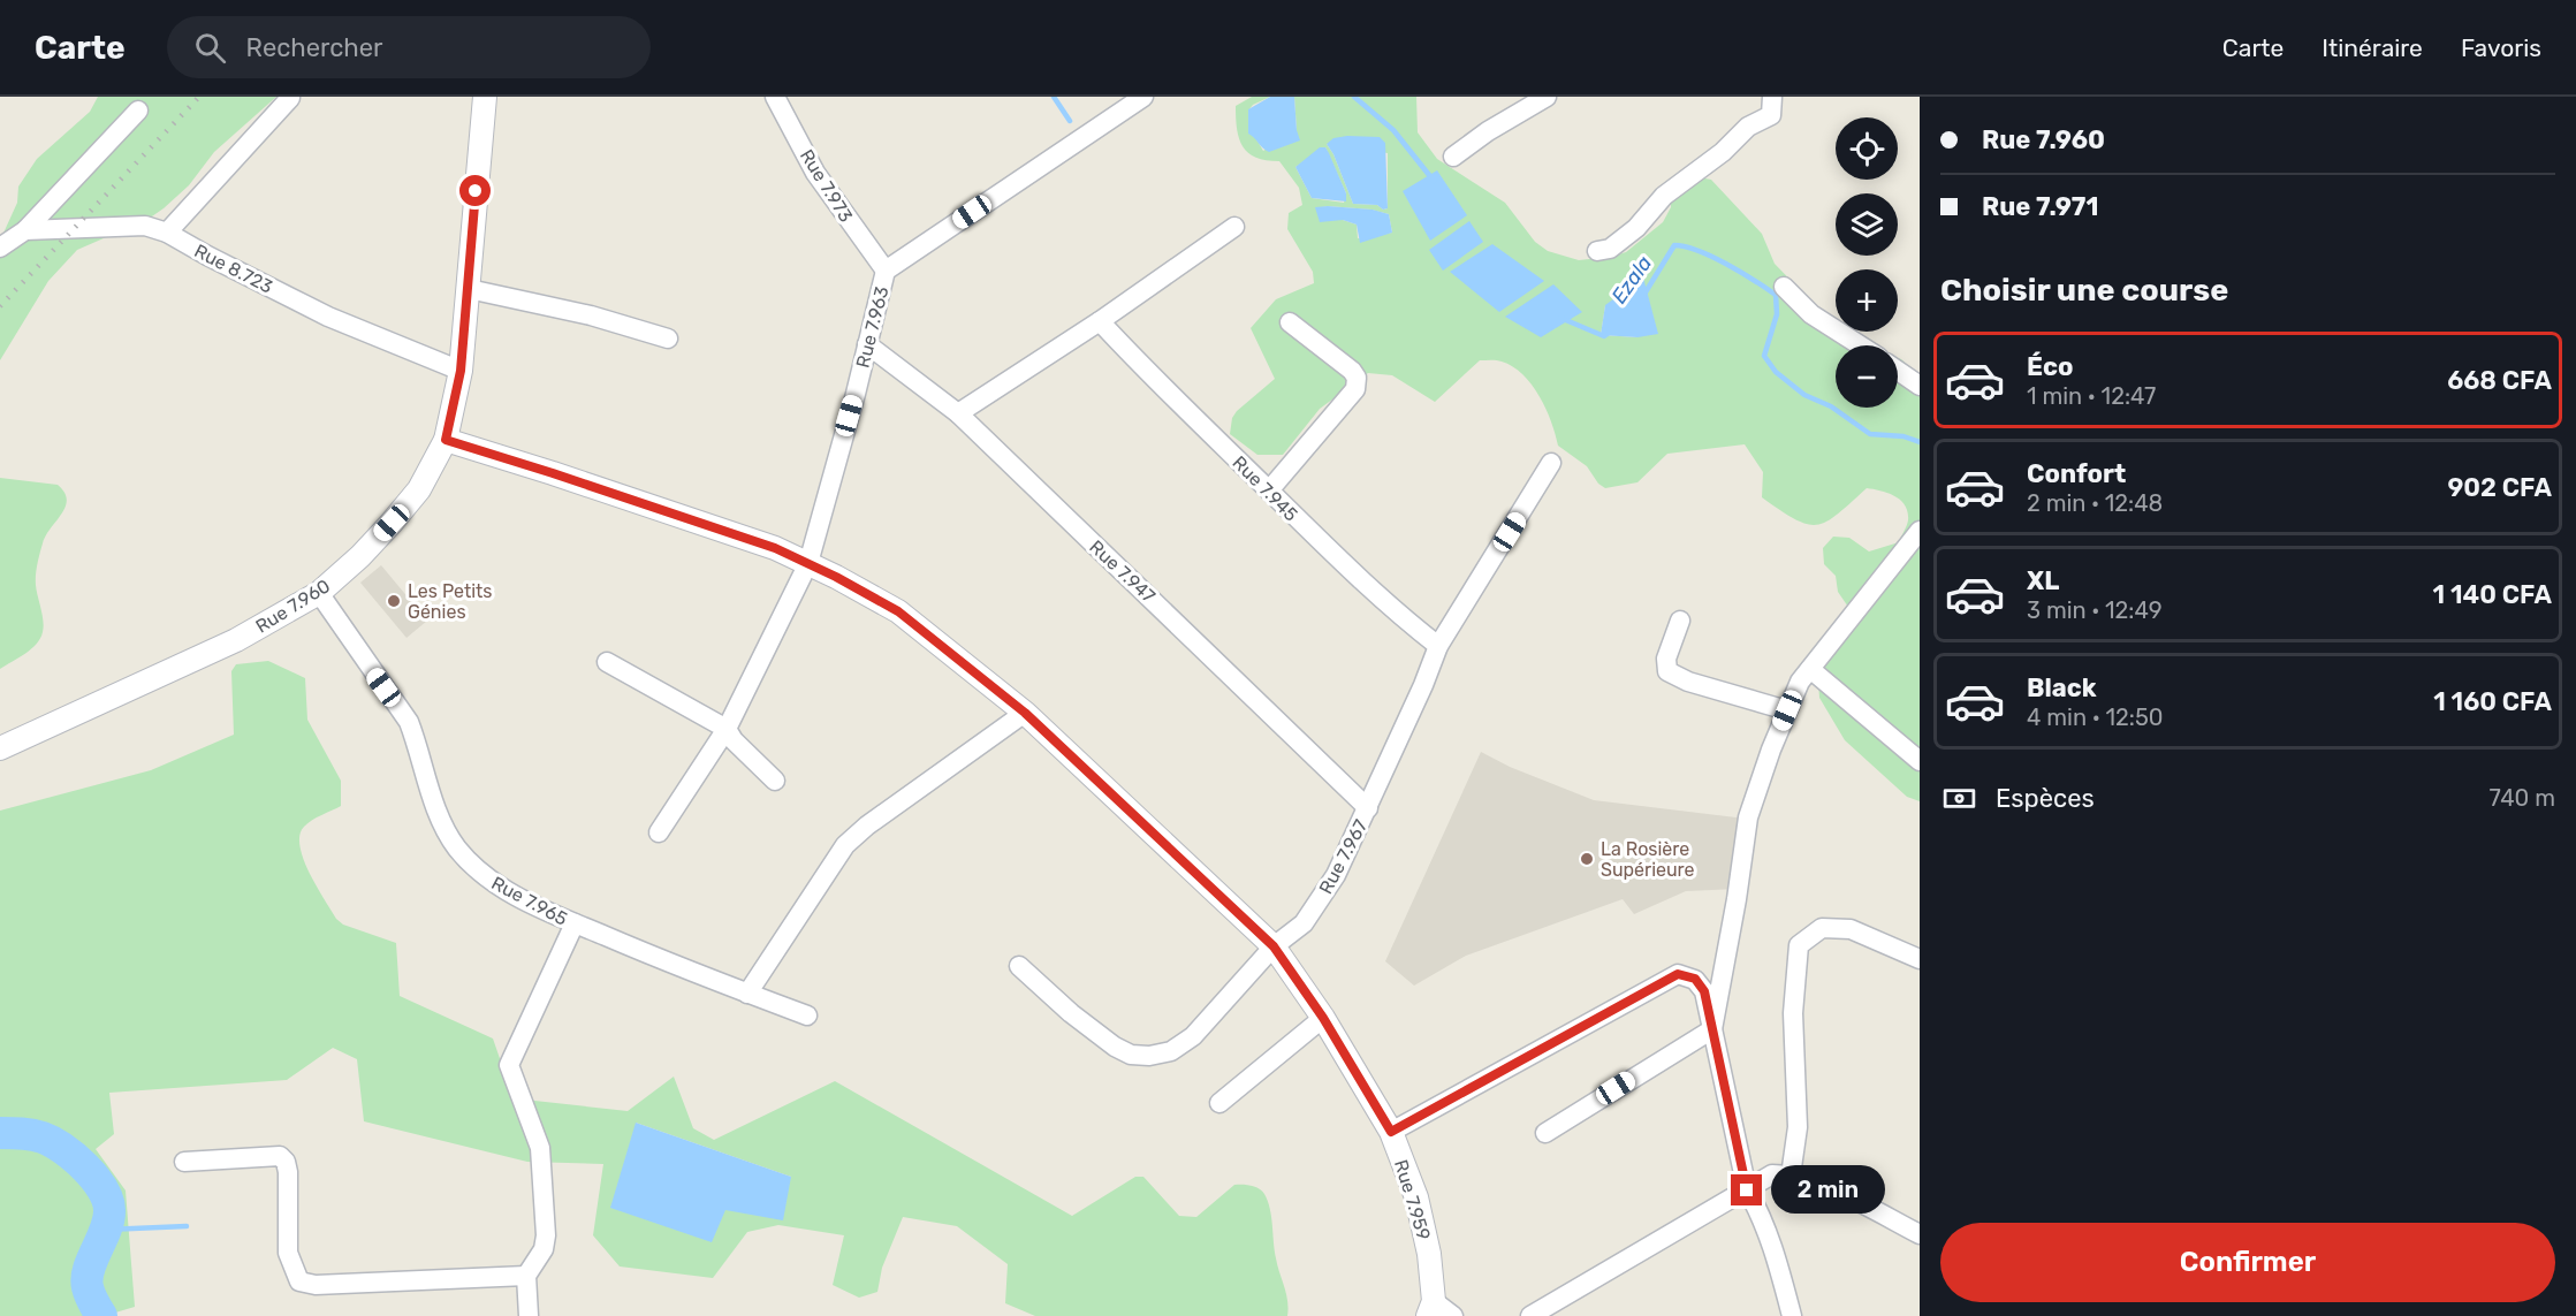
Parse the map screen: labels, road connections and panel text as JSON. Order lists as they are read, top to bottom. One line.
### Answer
{"streets":{"street":["Rue 7.973","Rue 8.723","Rue 7.963","Rue 7.945","Rue 7.947","Rue 7.960","Rue 7.967","Rue 7.965","Rue 7.959"]},"crossings":[["Rue 7.973","Rue 7.963"],["Rue 8.723","Rue 7.960"],["Rue 7.963","Rue 7.947"],["Rue 7.963","Rue 7.959"],["Rue 7.945","Rue 7.967"],["Rue 7.947","Rue 7.967"],["Rue 7.960","Rue 7.965"],["Rue 7.960","Rue 7.959"],["Rue 7.967","Rue 7.959"]],"water":["Ezala"],"places":["Les Petits Génies","La Rosière Supérieure"],"page":{"header":"Carte","search":"Rechercher","nav":["Carte","Itinéraire","Favoris"],"banner":["Rue 7.960","Rue 7.971"],"map_buttons":["+","−"],"heading":"Choisir une course","list":[{"name":"Éco","note":"1 min · 12:47","value":"668 CFA"},{"name":"Confort","note":"2 min · 12:48","value":"902 CFA"},{"name":"XL","note":"3 min · 12:49","value":"1 140 CFA"},{"name":"Black","note":"4 min · 12:50","value":"1 160 CFA"}],"pay":["Espèces","740 m"],"bubble":"2 min","buttons":"Confirmer"}}
